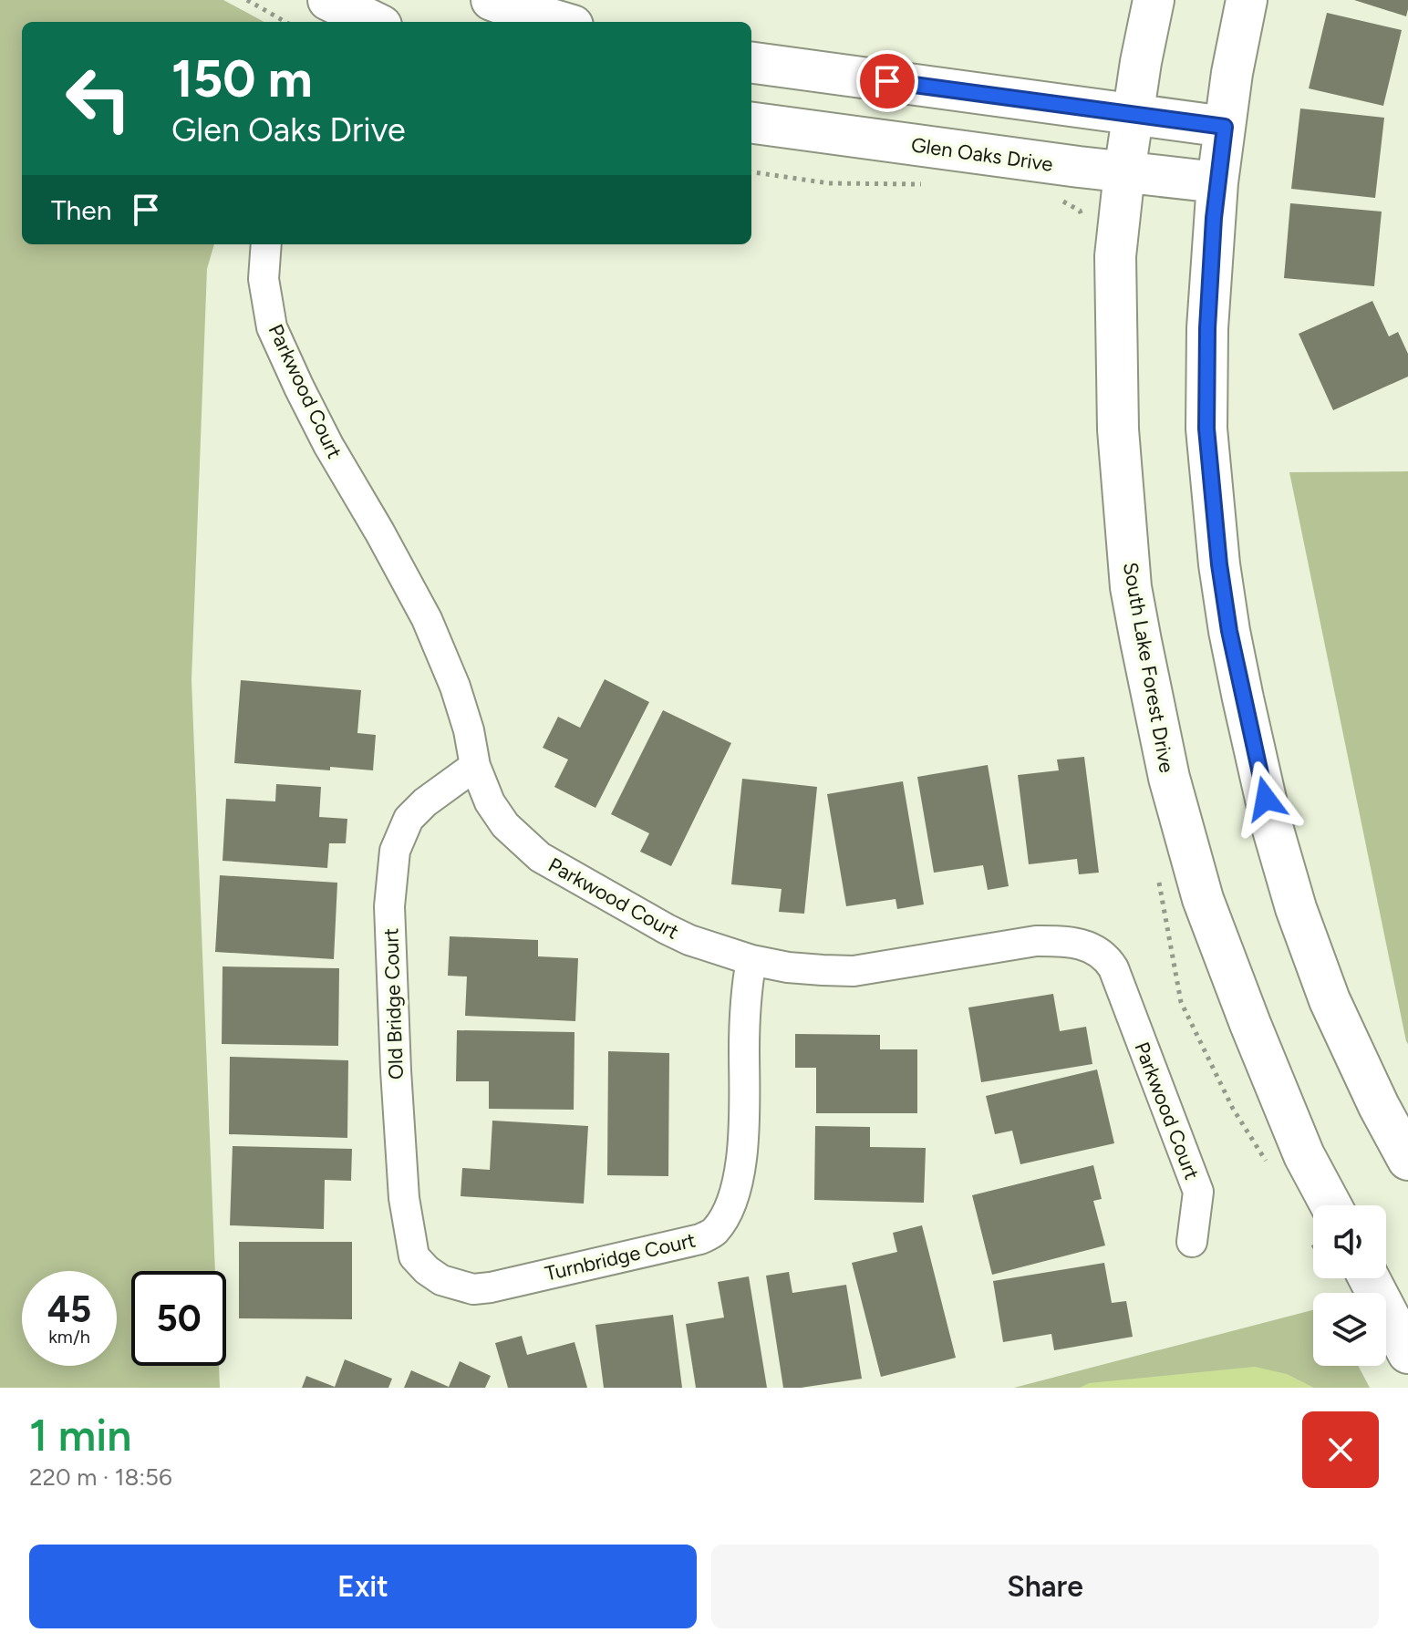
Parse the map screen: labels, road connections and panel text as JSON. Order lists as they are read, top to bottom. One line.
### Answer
{"streets":{"main road":["Glen Oaks Drive","South Lake Forest Drive"],"street":["Parkwood Court","Old Bridge Court","Turnbridge Court"]},"crossings":[["Glen Oaks Drive","South Lake Forest Drive"],["Parkwood Court","Old Bridge Court"],["Parkwood Court","Turnbridge Court"],["Old Bridge Court","Turnbridge Court"]],"page":{"turn":["150 m","Glen Oaks Drive"],"then":"Then","speed":"45 km/h","limit":"50","heading":["1 min","220 m · 18:56"],"buttons":["Exit","Share"]}}
